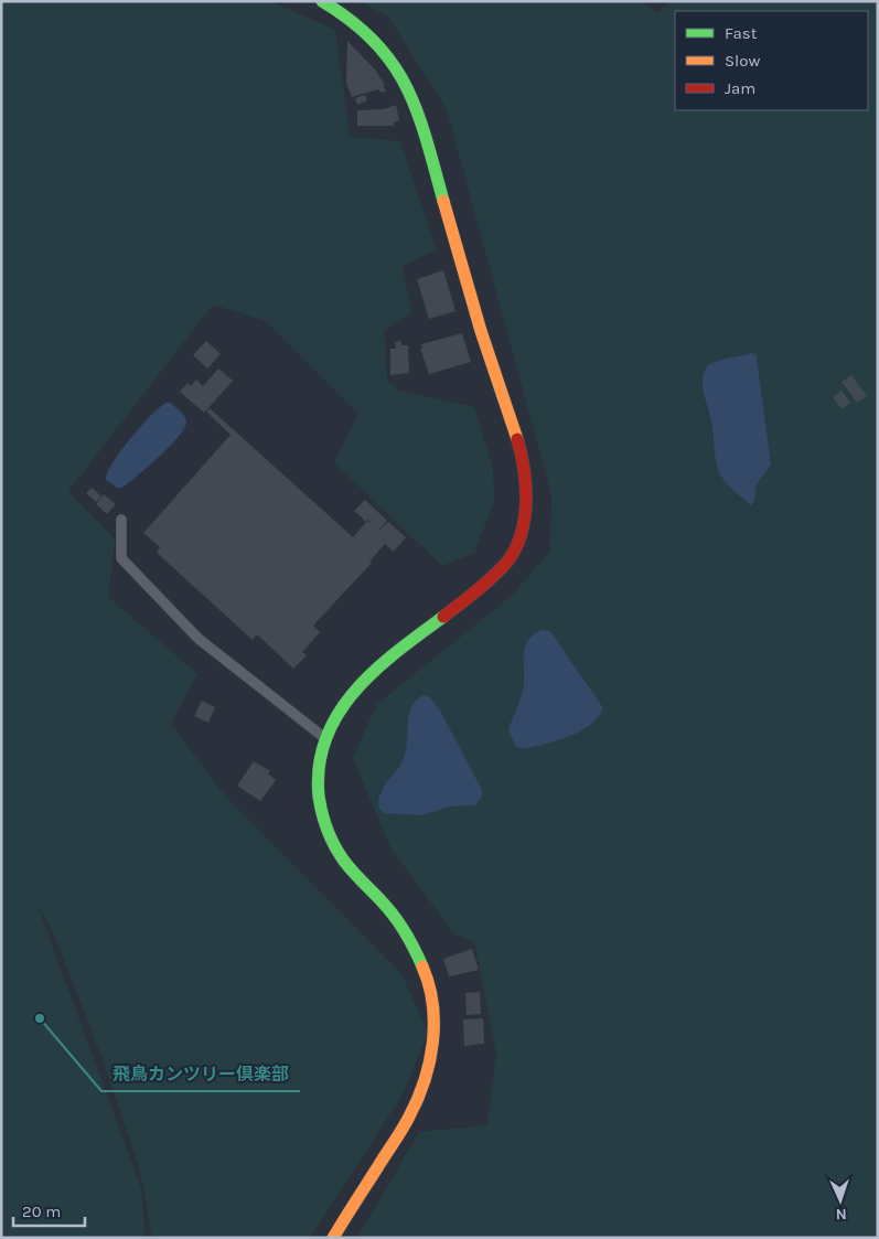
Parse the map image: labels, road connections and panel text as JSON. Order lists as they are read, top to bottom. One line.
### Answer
{"places":["飛鳥カンツリー倶楽部"],"legend":["Fast","Slow","Jam"],"scale_bar":"20 m","north":"bottom"}
